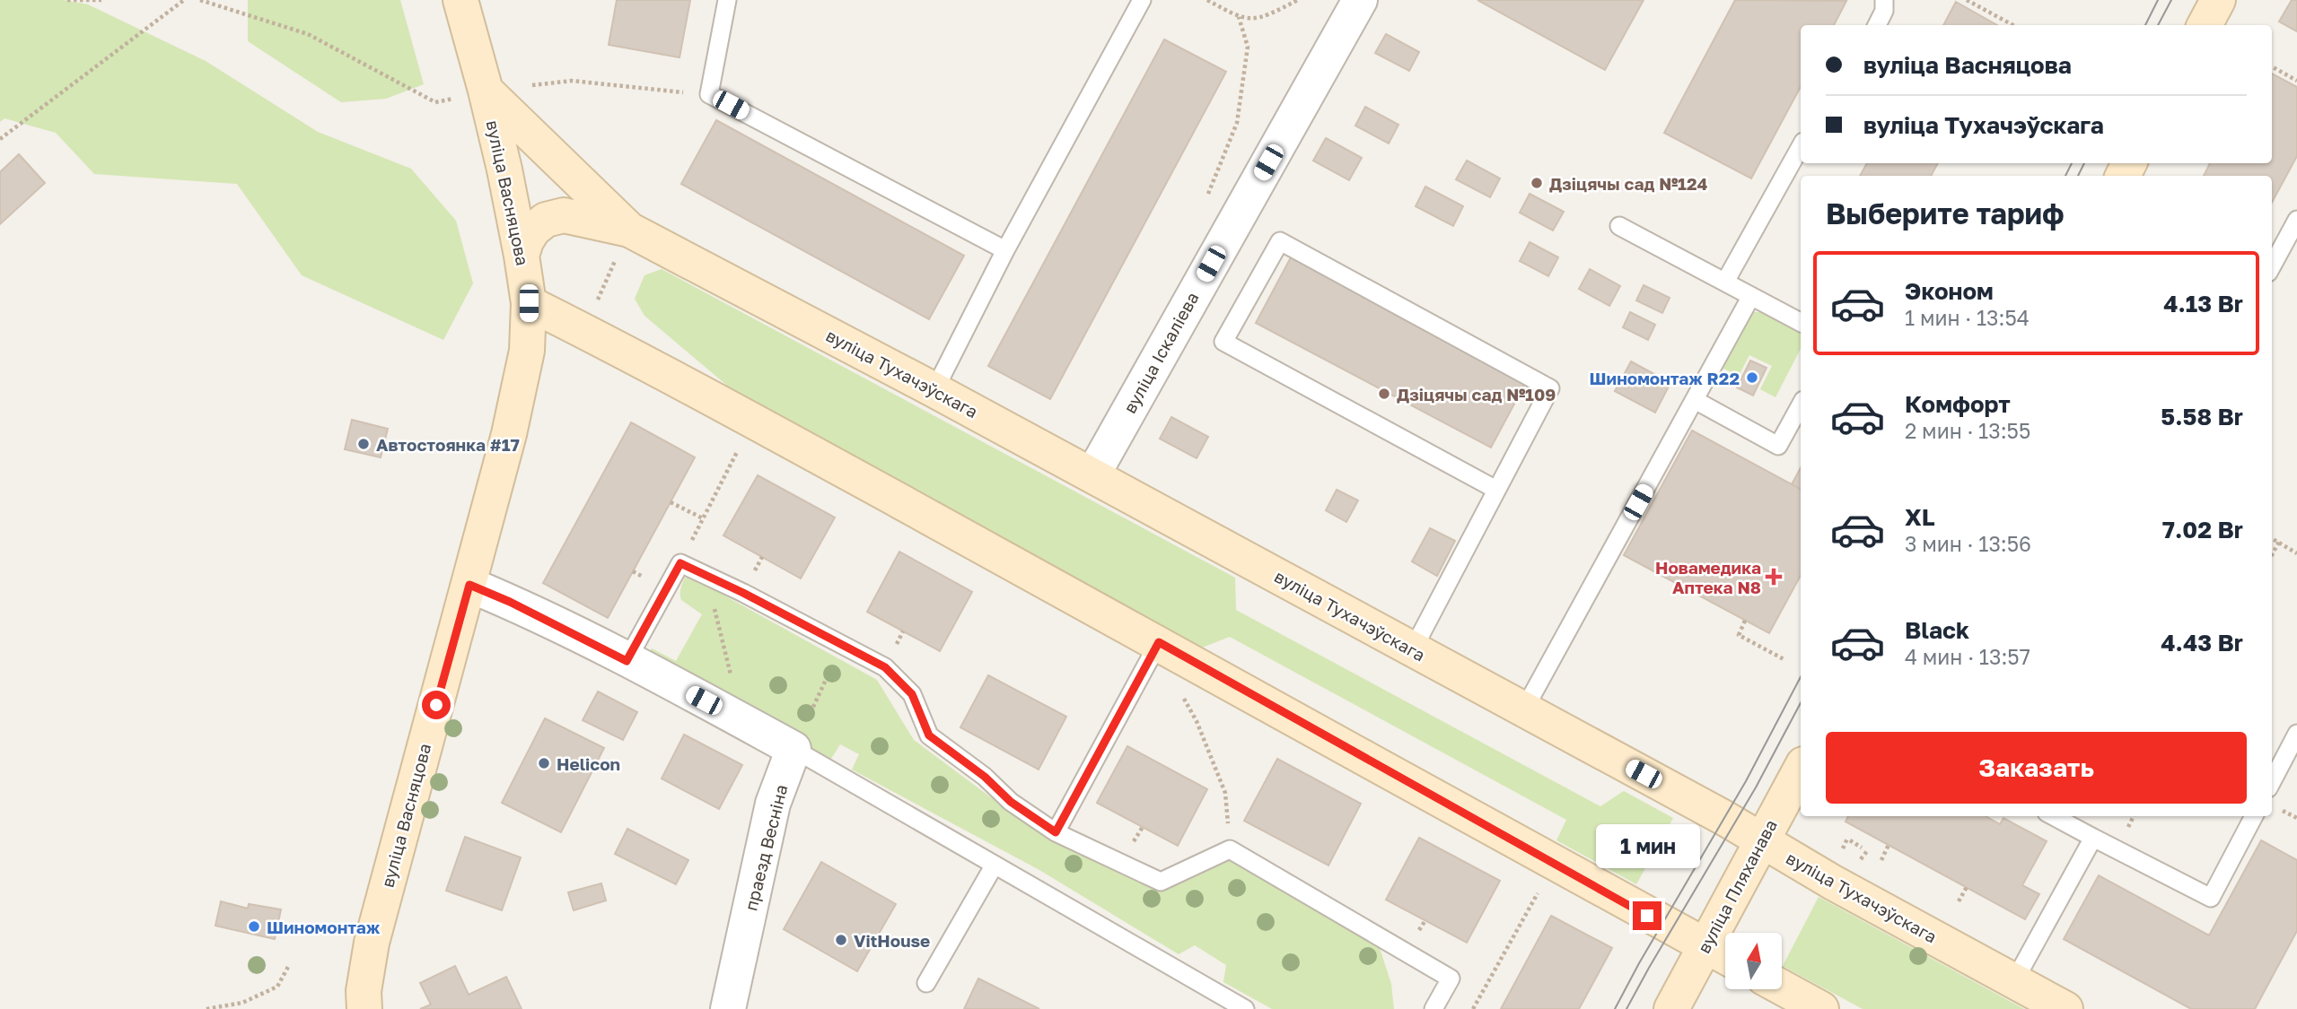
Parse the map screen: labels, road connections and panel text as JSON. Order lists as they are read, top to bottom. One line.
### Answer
{"streets":{"street":["вуліца Васняцова","вуліца Іскаліева","вуліца Тухачэўскага","праезд Весніна","вуліца Пляханава"]},"crossings":[["вуліца Васняцова","вуліца Тухачэўскага"],["вуліца Іскаліева","вуліца Тухачэўскага"],["вуліца Тухачэўскага","вуліца Пляханава"]],"places":{"other":["Дзіцячы сад №124","Шиномонтаж R22","Дзіцячы сад №109","Автостоянка #17","Helicon","Шиномонтаж","VitHouse"],"health":["Новамедика Аптека N8"]},"north":"top","page":{"banner":["вуліца Васняцова","вуліца Тухачэўскага"],"heading":"Выберите тариф","list":[{"name":"Эконом","note":"1 мин · 13:54","value":"4.13 Br"},{"name":"Комфорт","note":"2 мин · 13:55","value":"5.58 Br"},{"name":"XL","note":"3 мин · 13:56","value":"7.02 Br"},{"name":"Black","note":"4 мин · 13:57","value":"4.43 Br"}],"buttons":"Заказать","bubble":"1 мин"}}
